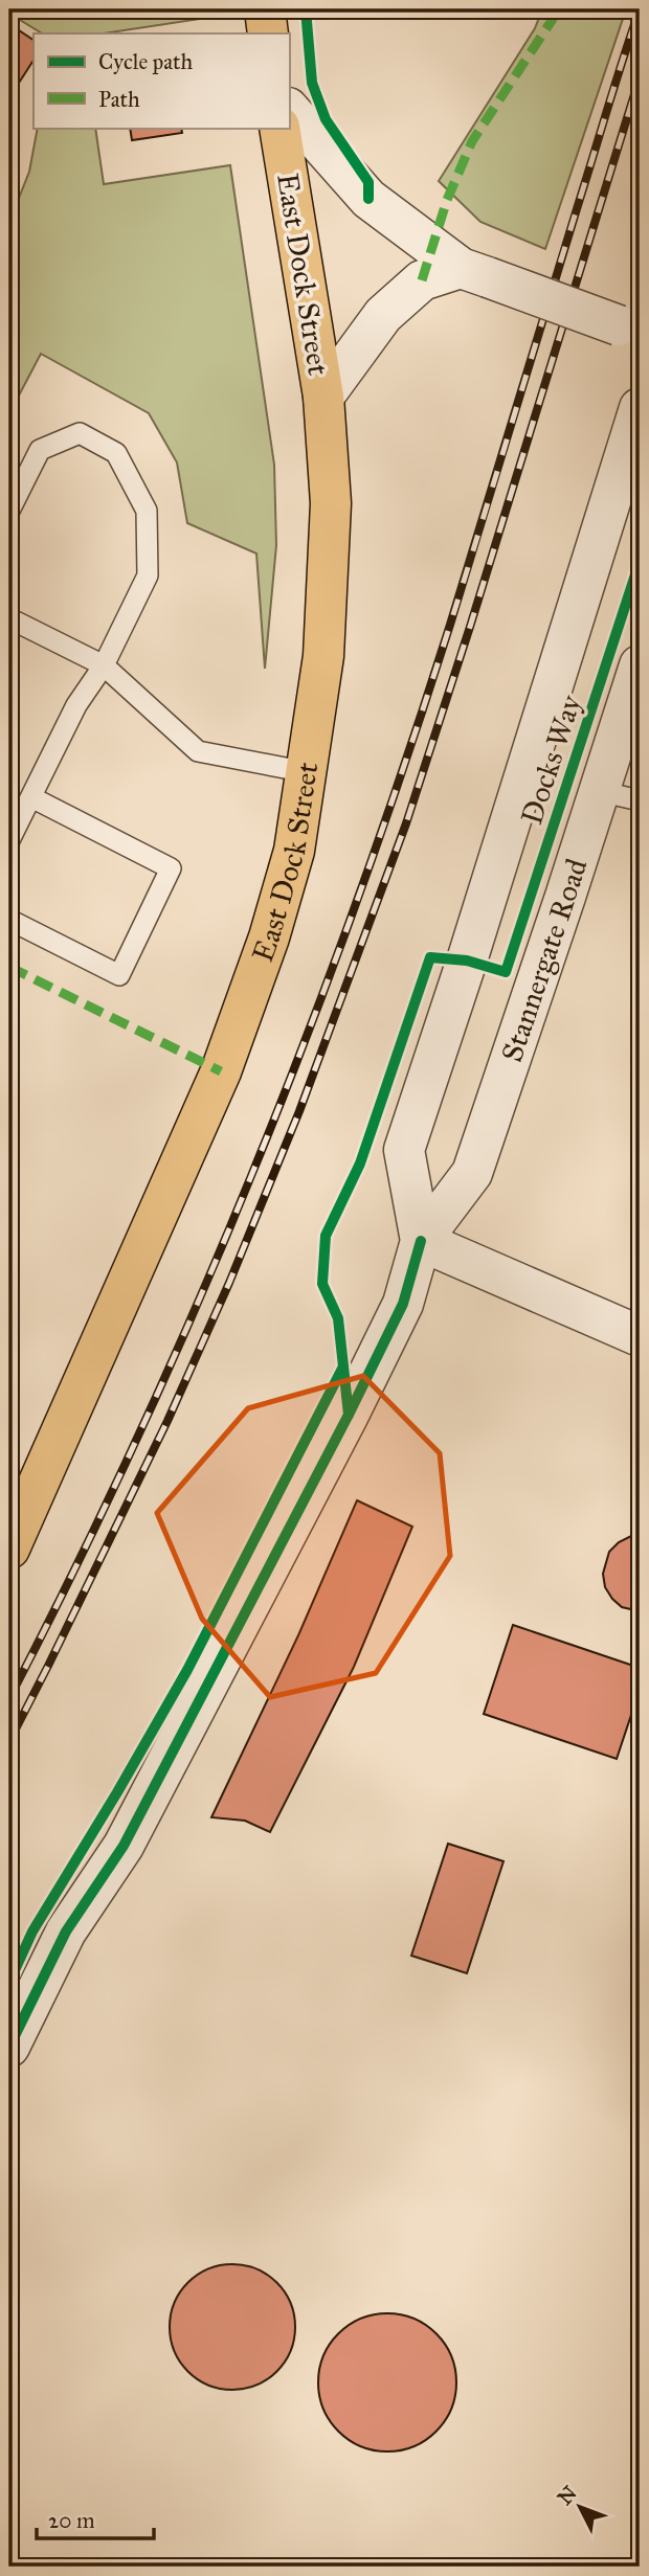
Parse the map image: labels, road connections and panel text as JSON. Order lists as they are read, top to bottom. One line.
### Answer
{"streets":{"highway":["East Dock Street"],"street":["Stannergate Road"],"cycle path":["Docks Way"]},"legend":["Cycle path","Path"],"scale_bar":"20 m","north":"top left"}
